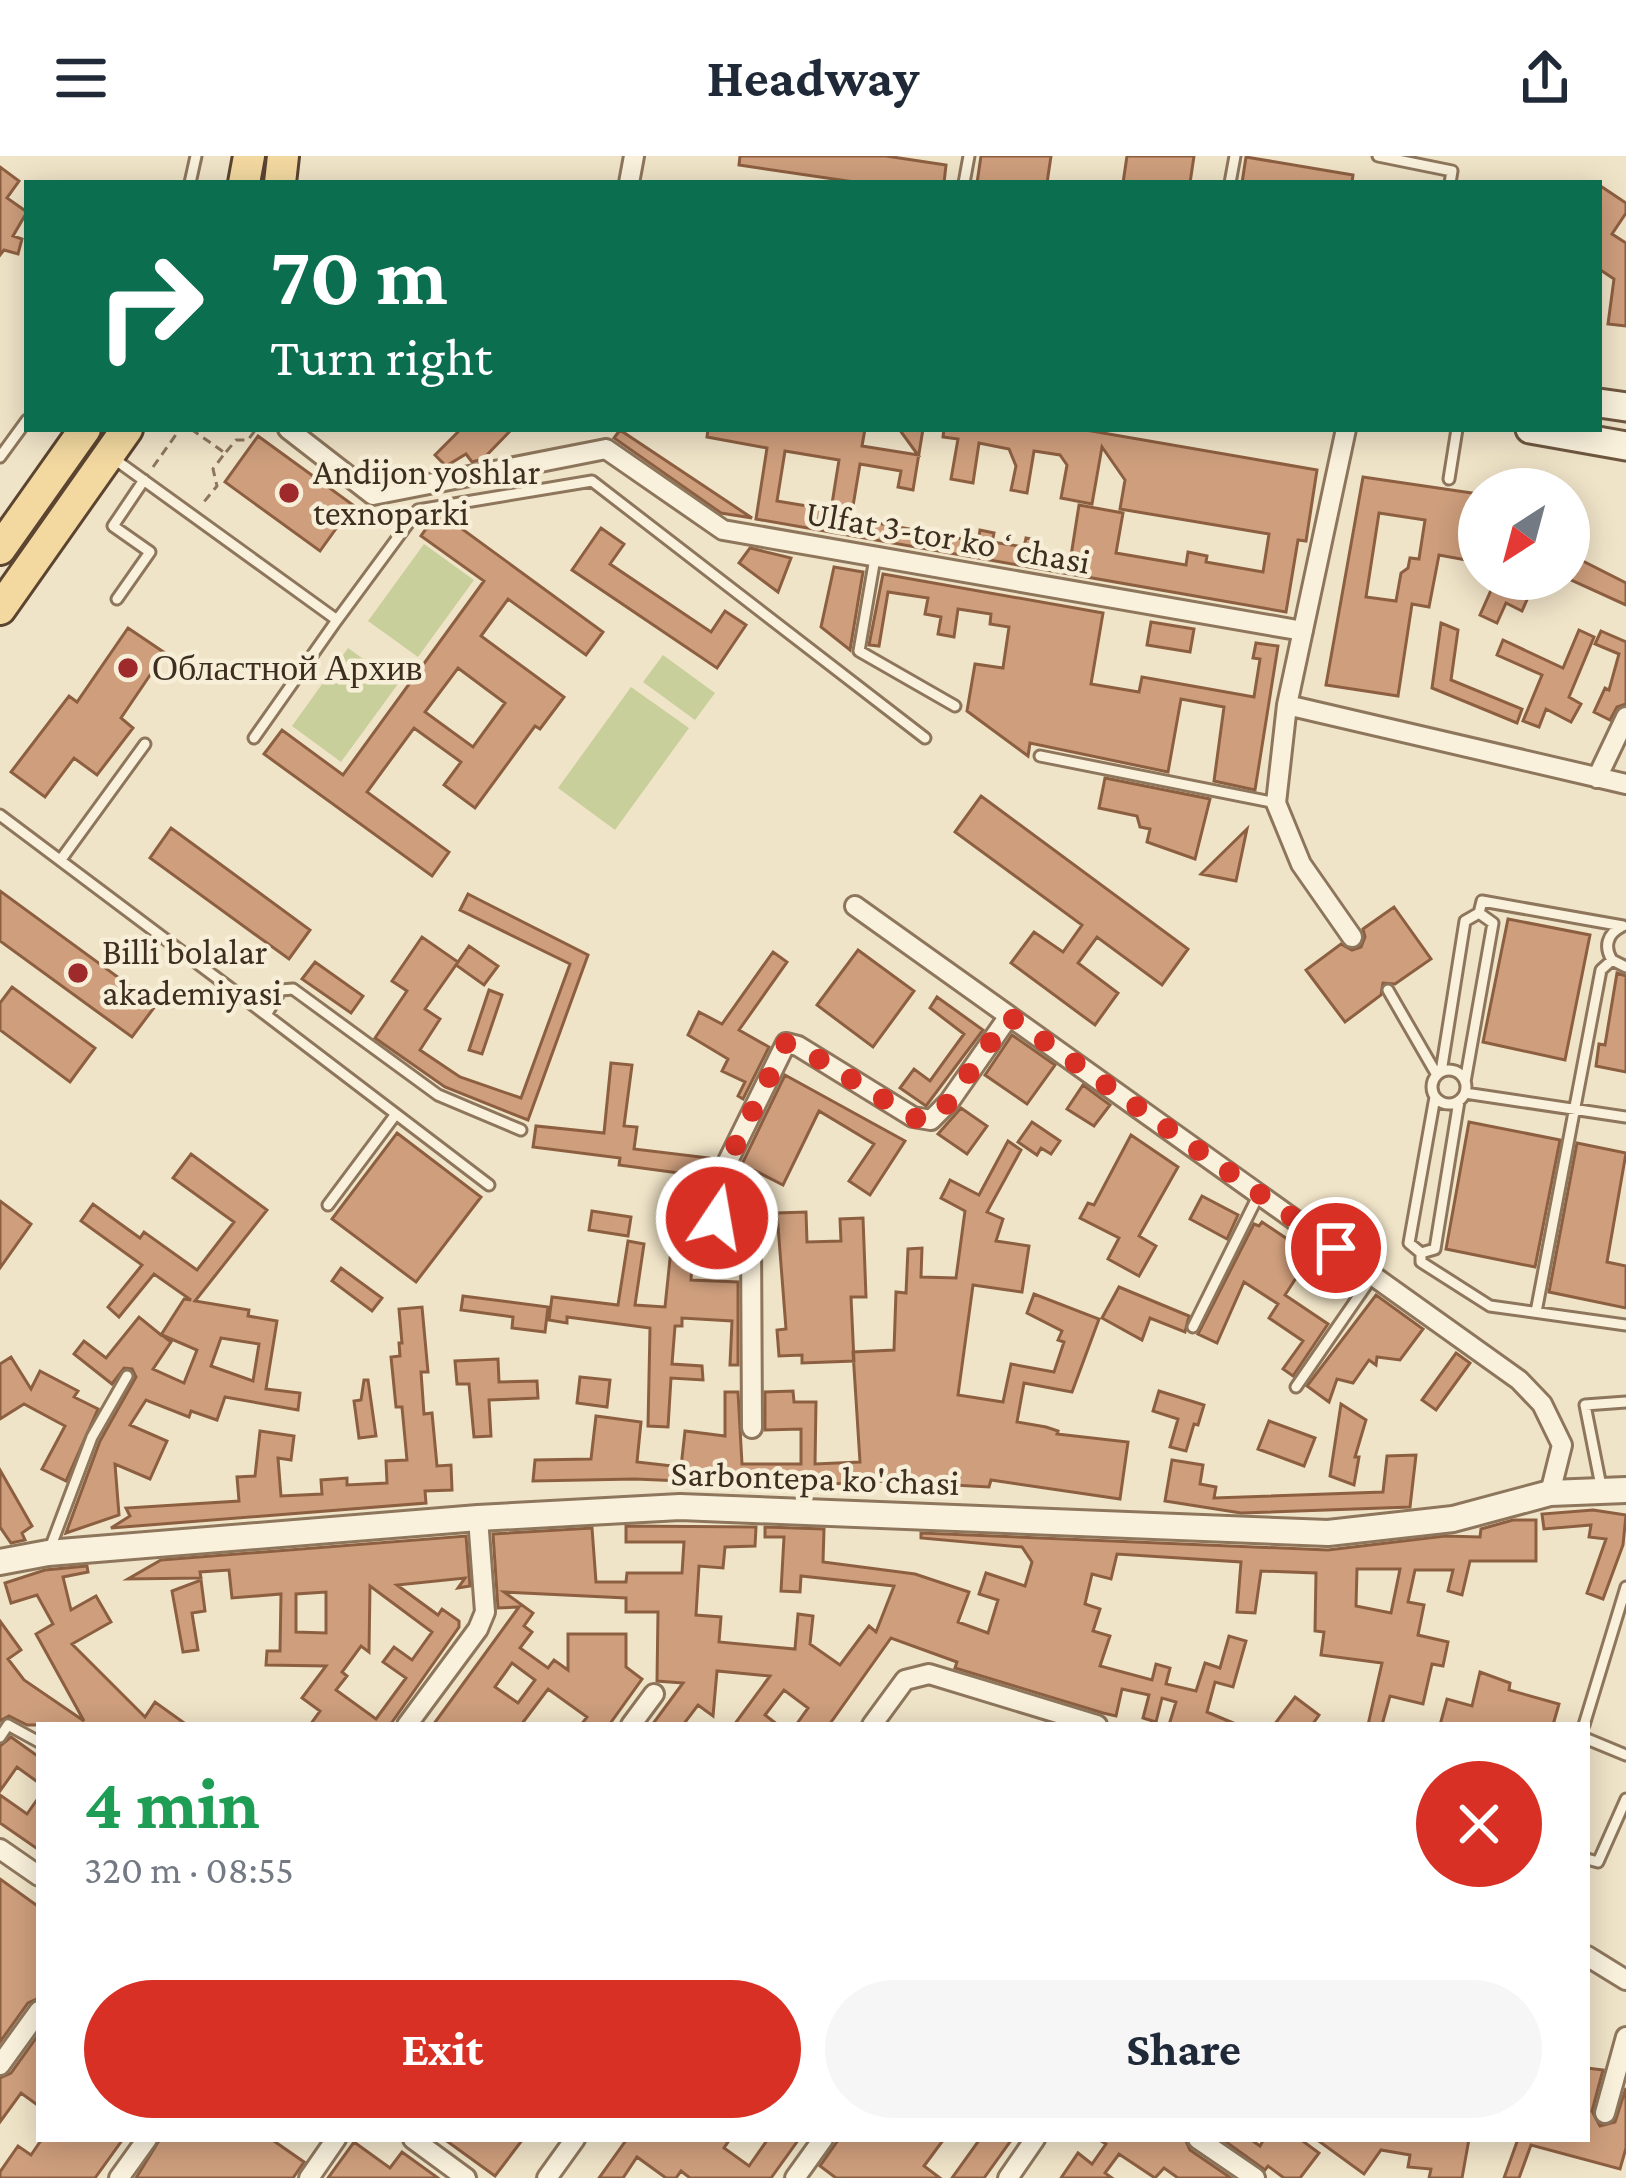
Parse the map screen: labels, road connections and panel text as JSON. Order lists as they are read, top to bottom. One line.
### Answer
{"streets":{"street":["Ulfat 3-tor koʻchasi","Sarbontepa ko'chasi"]},"places":["Andijon yoshlar texnoparki","Областной Архив","Billi bolalar akademiyasi"],"north":"bottom left","page":{"header":"Headway","turn":["70 m","Turn right"],"heading":["4 min","320 m · 08:55"],"buttons":["Exit","Share"]}}
